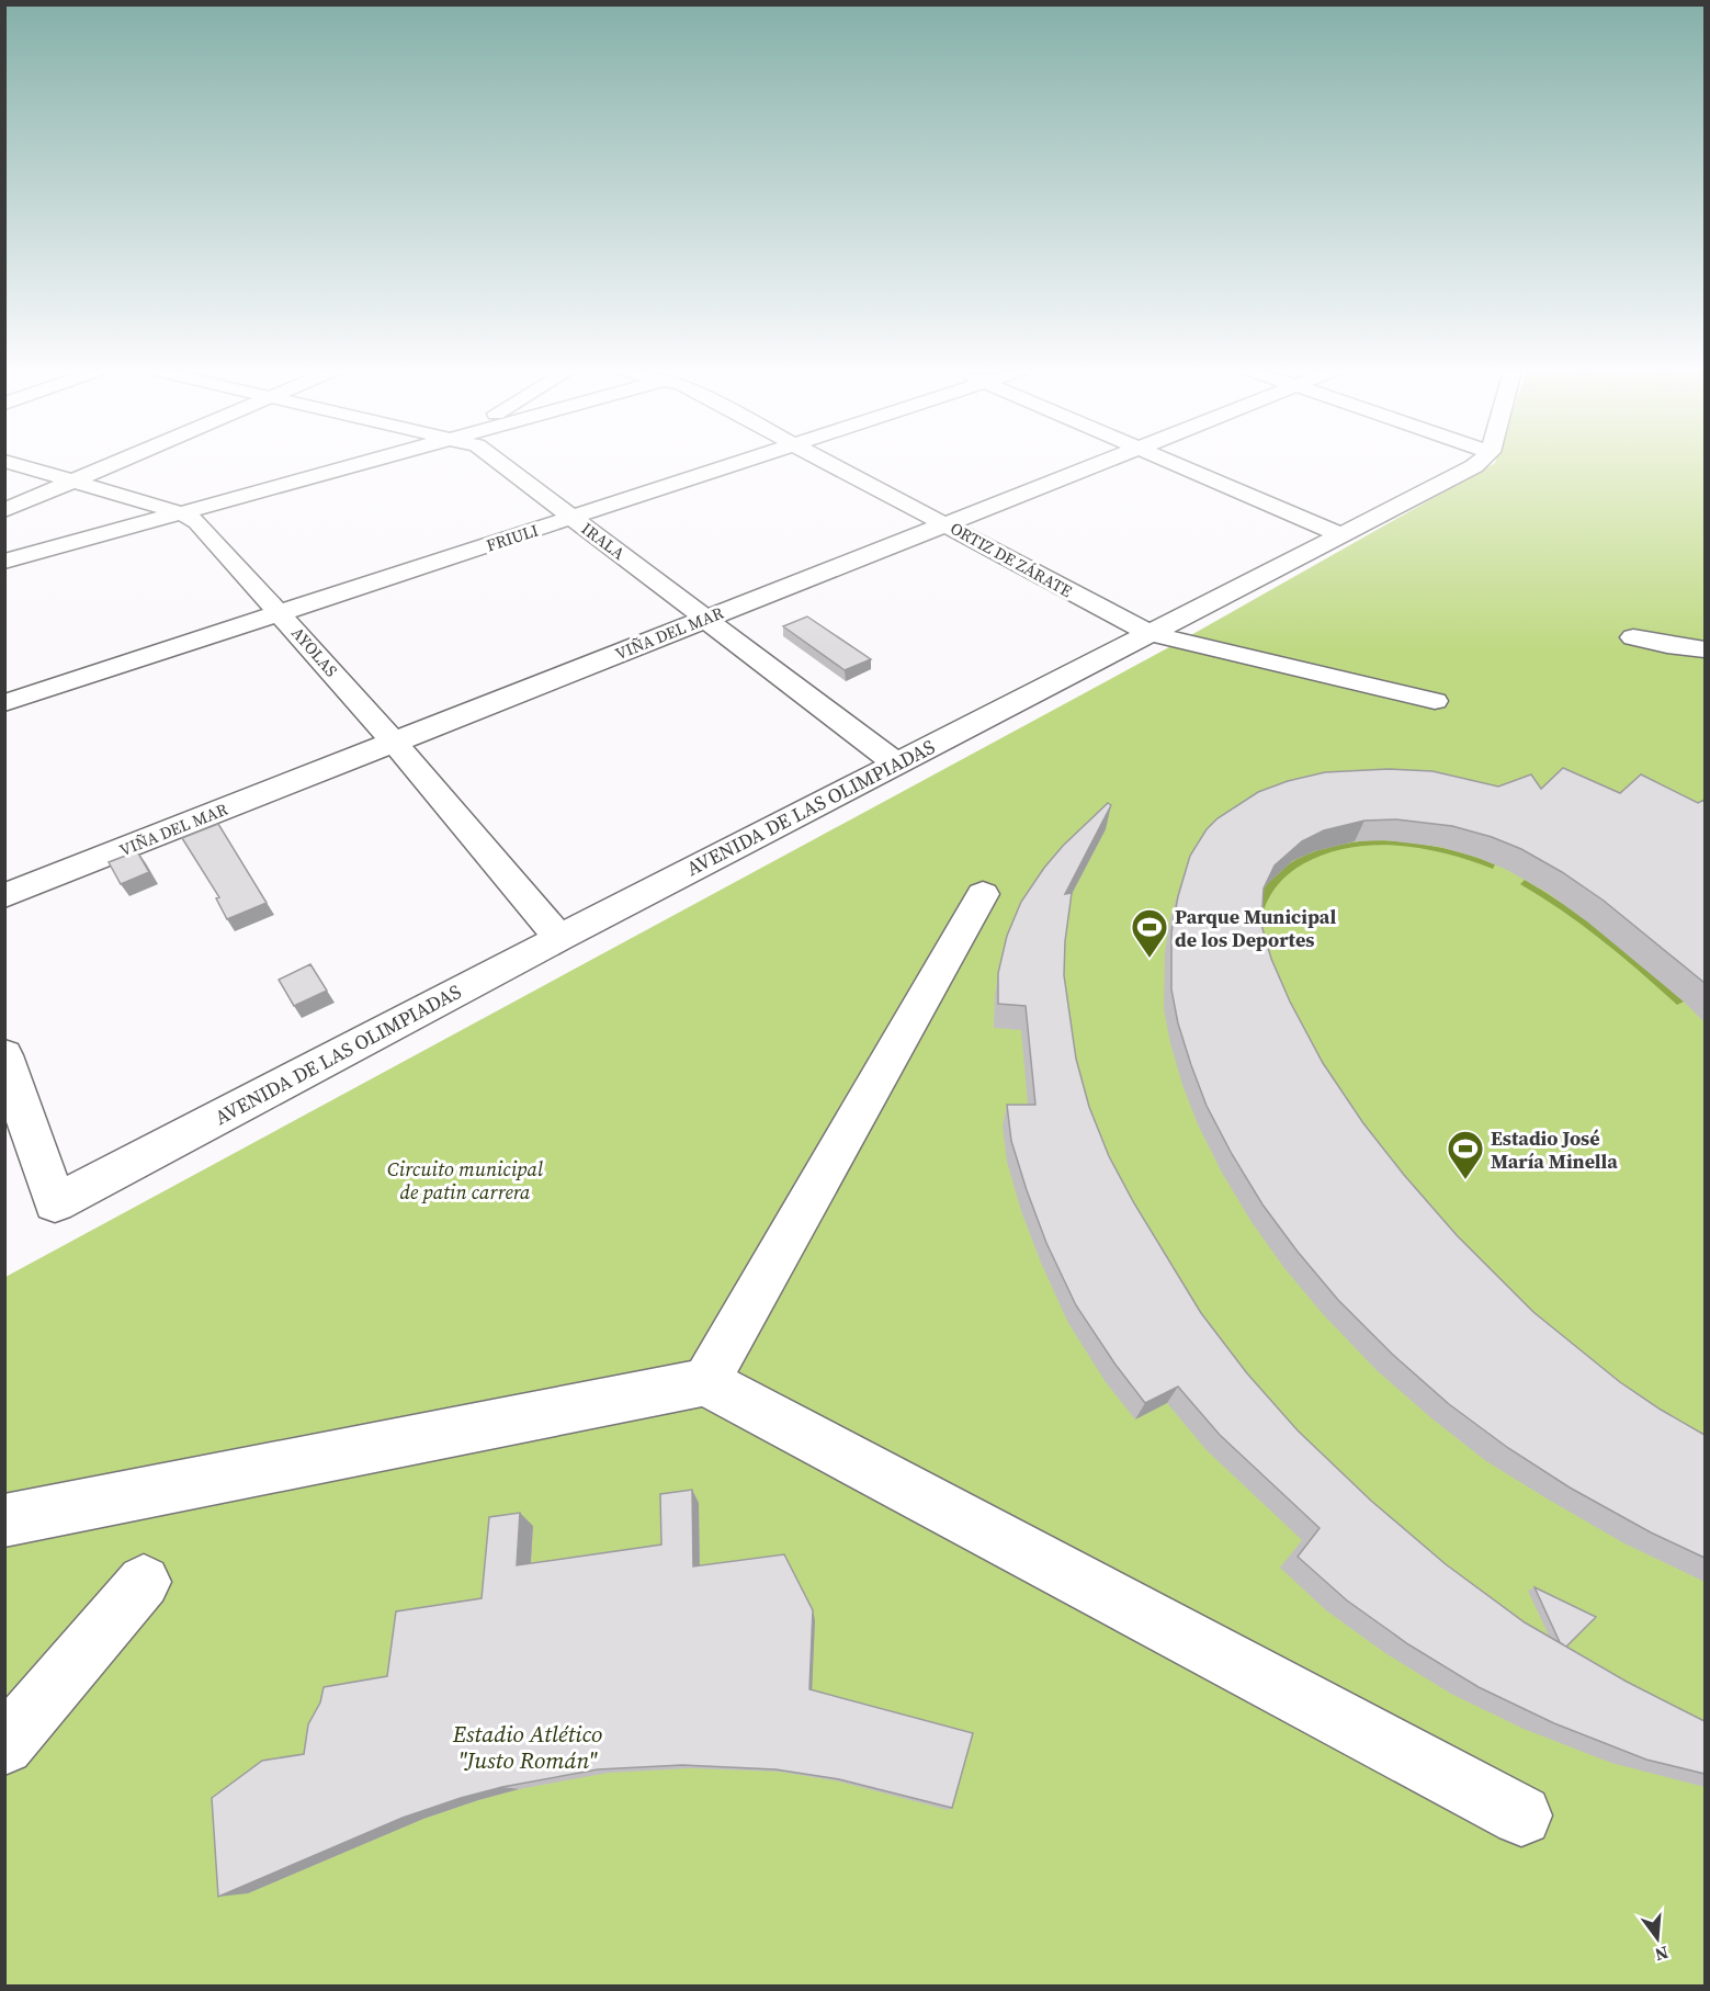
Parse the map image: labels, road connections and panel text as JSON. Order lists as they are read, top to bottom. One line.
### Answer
{"streets":{"street":["FRIULI","IRALA","ORTIZ DE ZÁRATE","VIÑA DEL MAR","AYOLAS","AVENIDA DE LAS OLIMPIADAS"]},"crossings":[["FRIULI","IRALA"],["FRIULI","AYOLAS"],["IRALA","VIÑA DEL MAR"],["IRALA","AVENIDA DE LAS OLIMPIADAS"],["ORTIZ DE ZÁRATE","VIÑA DEL MAR"],["ORTIZ DE ZÁRATE","AVENIDA DE LAS OLIMPIADAS"],["VIÑA DEL MAR","AYOLAS"],["AYOLAS","AVENIDA DE LAS OLIMPIADAS"]],"parks":["Circuito municipal de patin carrera","Estadio Atlético \"Justo Román\""],"places":{"sports":["Parque Municipal de los Deportes","Estadio José María Minella"]},"north":"bottom"}
